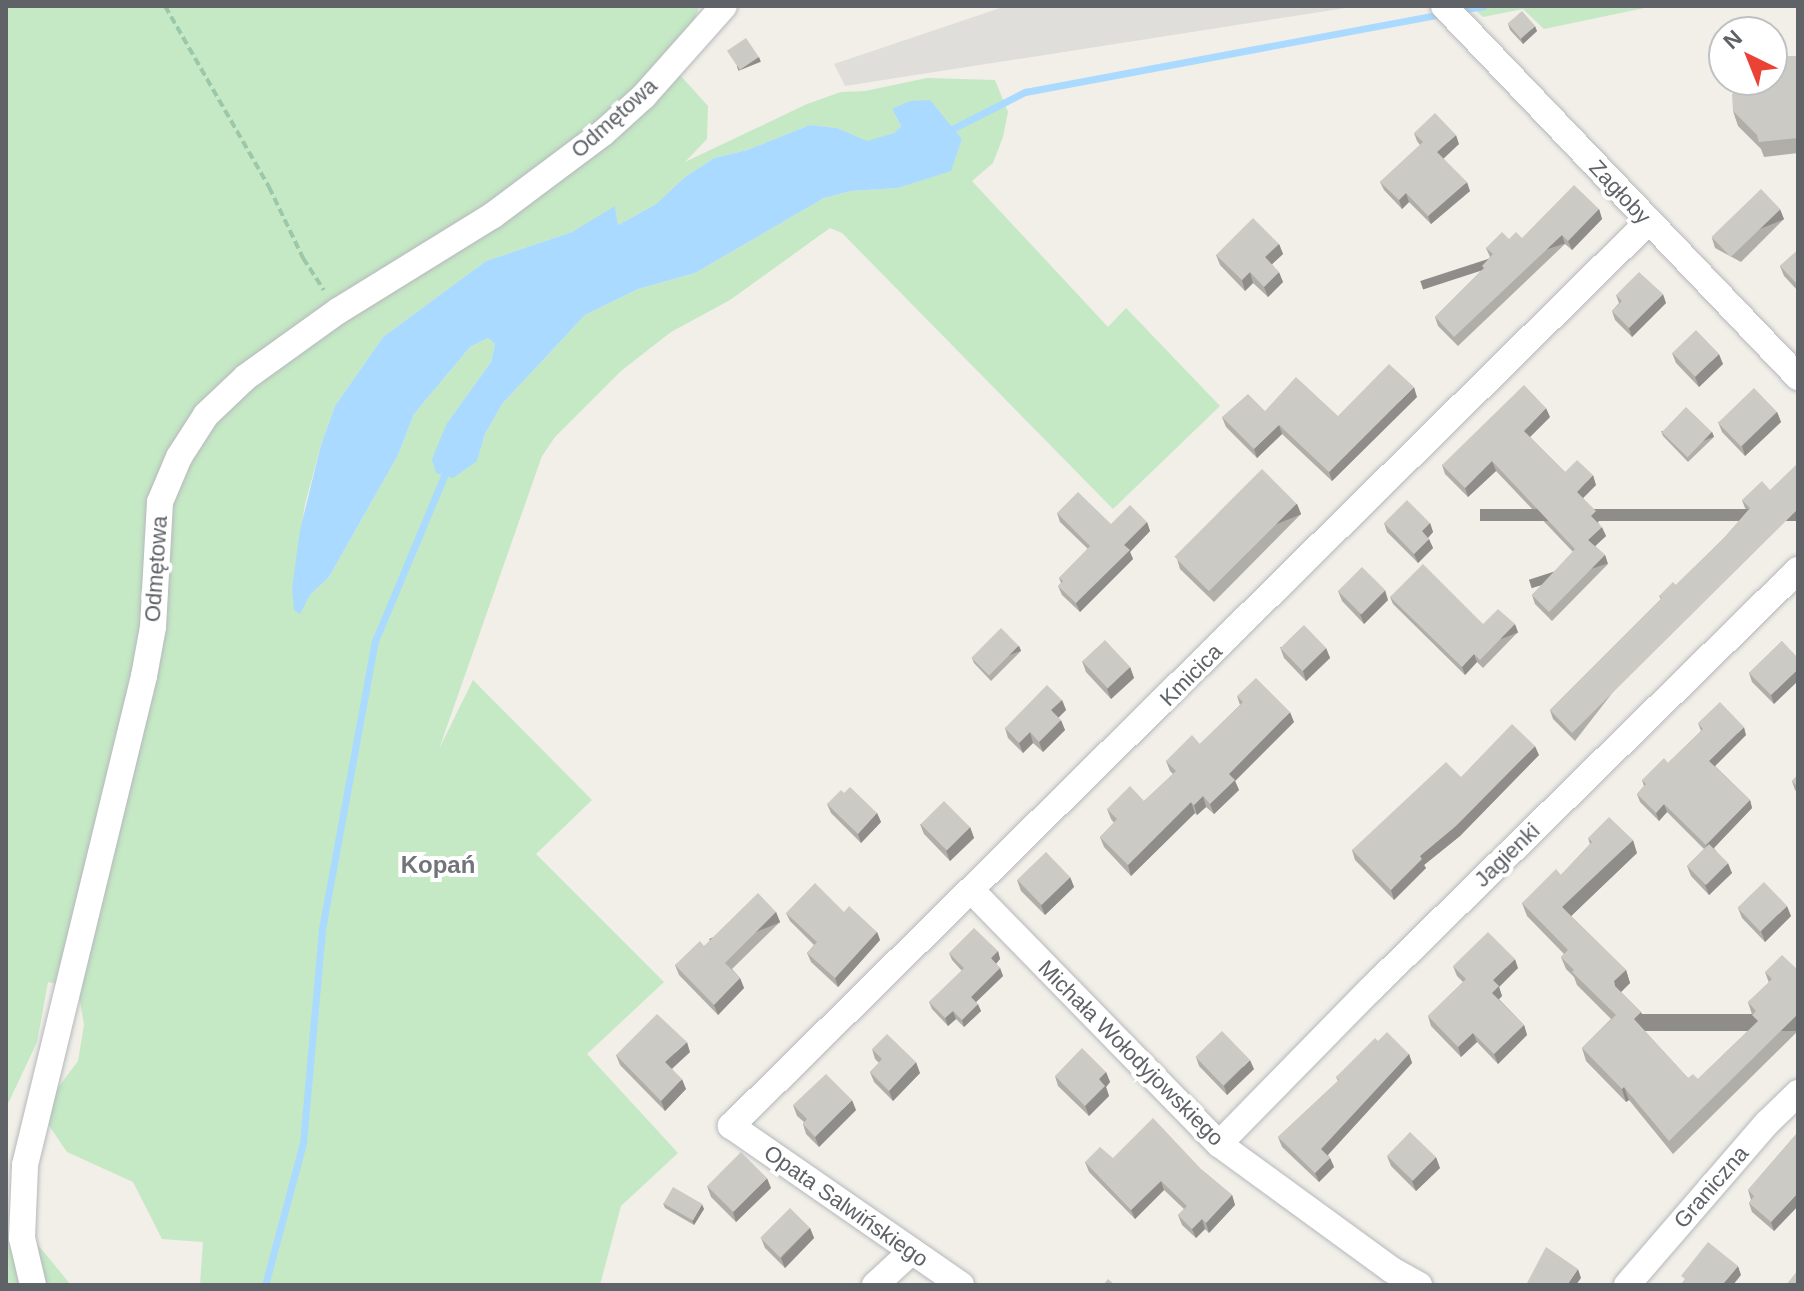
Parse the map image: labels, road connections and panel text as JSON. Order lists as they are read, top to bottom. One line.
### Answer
{"streets":{"street":["Odmętowa","Zagłoby","Kmicica","Jagienki","Michała Wołodyjowskiego","Graniczna","Opata Salwińskiego"]},"crossings":[["Zagłoby","Kmicica"],["Kmicica","Michała Wołodyjowskiego"],["Kmicica","Opata Salwińskiego"],["Jagienki","Michała Wołodyjowskiego"]],"districts":["Kopań"],"north":"top left"}
